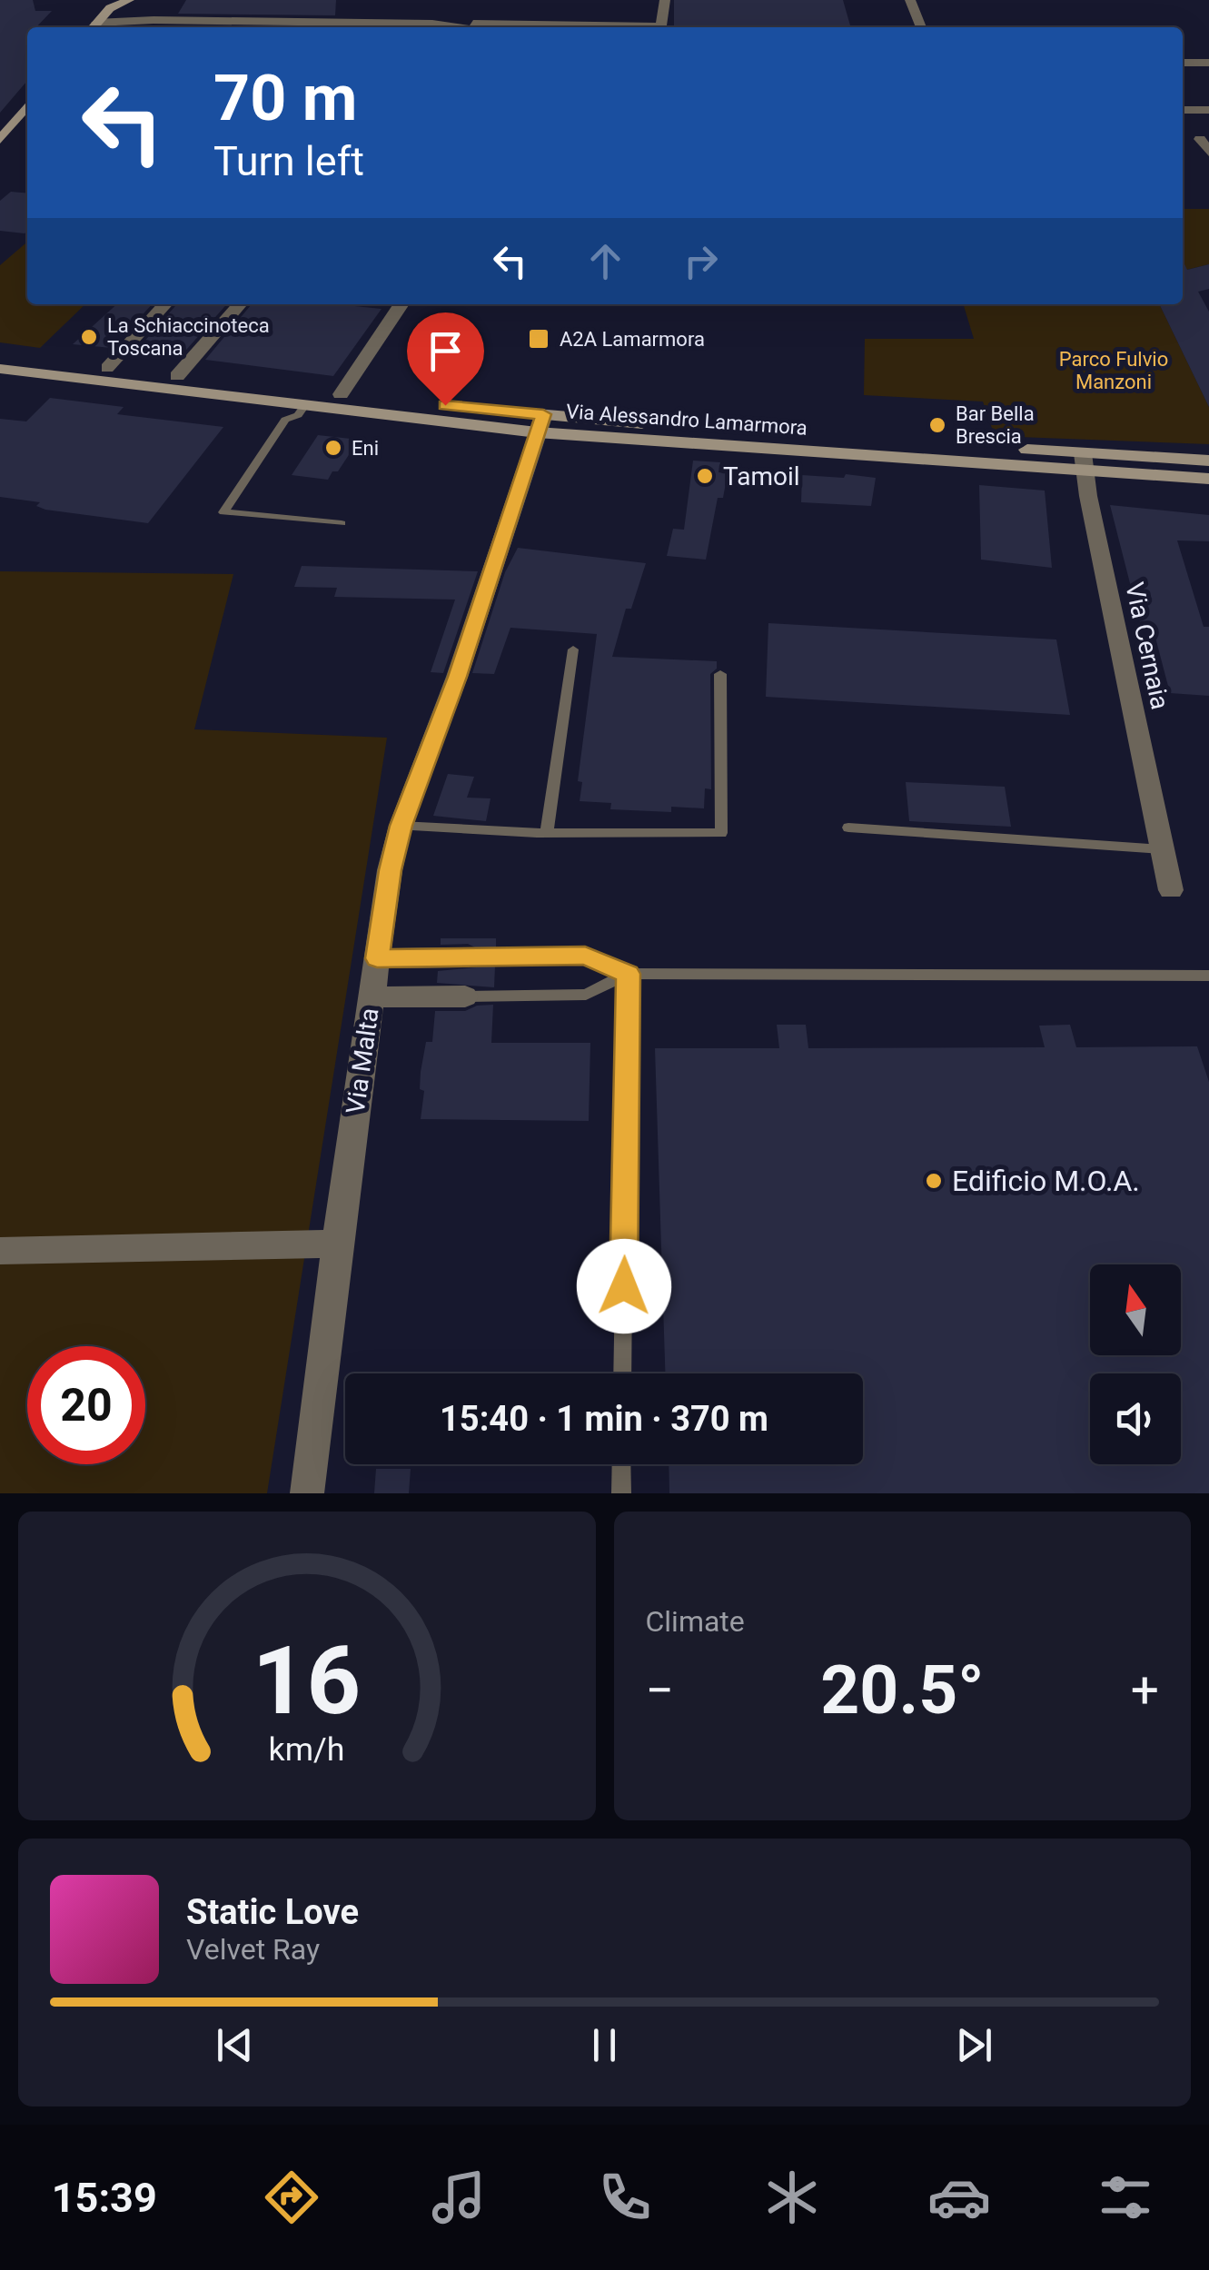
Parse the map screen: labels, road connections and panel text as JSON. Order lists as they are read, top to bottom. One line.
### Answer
{"streets":{"main road":["Via Alessandro Lamarmora"],"street":["Via Cernaia","Via Malta"]},"crossings":[["Via Alessandro Lamarmora","Via Cernaia"],["Via Alessandro Lamarmora","Via Malta"]],"parks":["Parco Fulvio Manzoni"],"places":{"other":["La Schiaccinoteca Toscana","Bar Bella Brescia","Eni","Tamoil","Edificio M.O.A."],"transit":["A2A Lamarmora"]},"north":"top","page":{"turn":["70 m","Turn left"],"limit":"20","trip":"15:40 · 1 min · 370 m","tile":"Climate","heat":["−","20.5°","+"],"song":["Static Love","Velvet Ray"],"tabs":"15:39","gauge":["16","km/h"]}}
